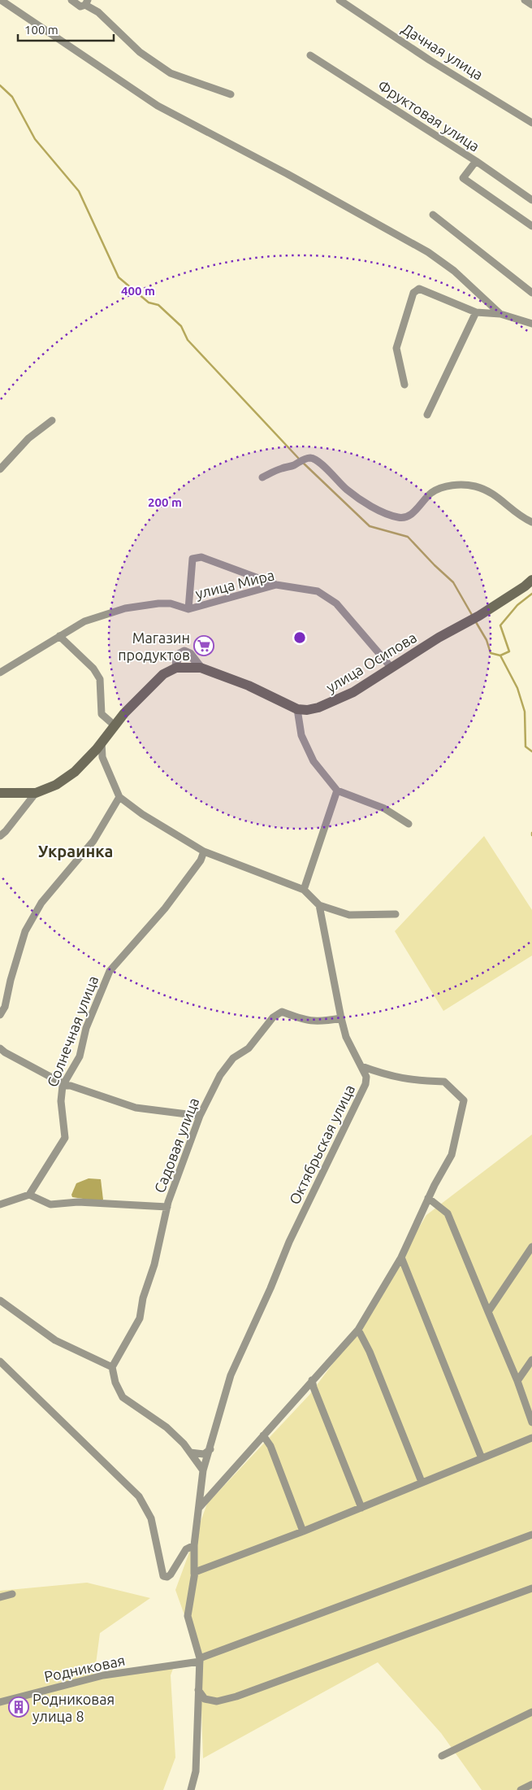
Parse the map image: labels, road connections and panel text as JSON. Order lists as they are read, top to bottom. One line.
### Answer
{"streets":{"main road":["улица Осипова"],"street":["Дачная улица","Фруктовая улица","улица Мира","Солнечная улица","Октябрьская улица","Садовая улица","Родниковая"]},"crossings":[["улица Мира","улица Осипова"],["Октябрьская улица","Садовая улица"],["Октябрьская улица","Родниковая"]],"districts":["Украинка"],"places":{"supermarket":["Магазин продуктов"],"building":["Родниковая улица 8"]},"scale_bar":"100 m","rings":["400 m","200 m"]}
